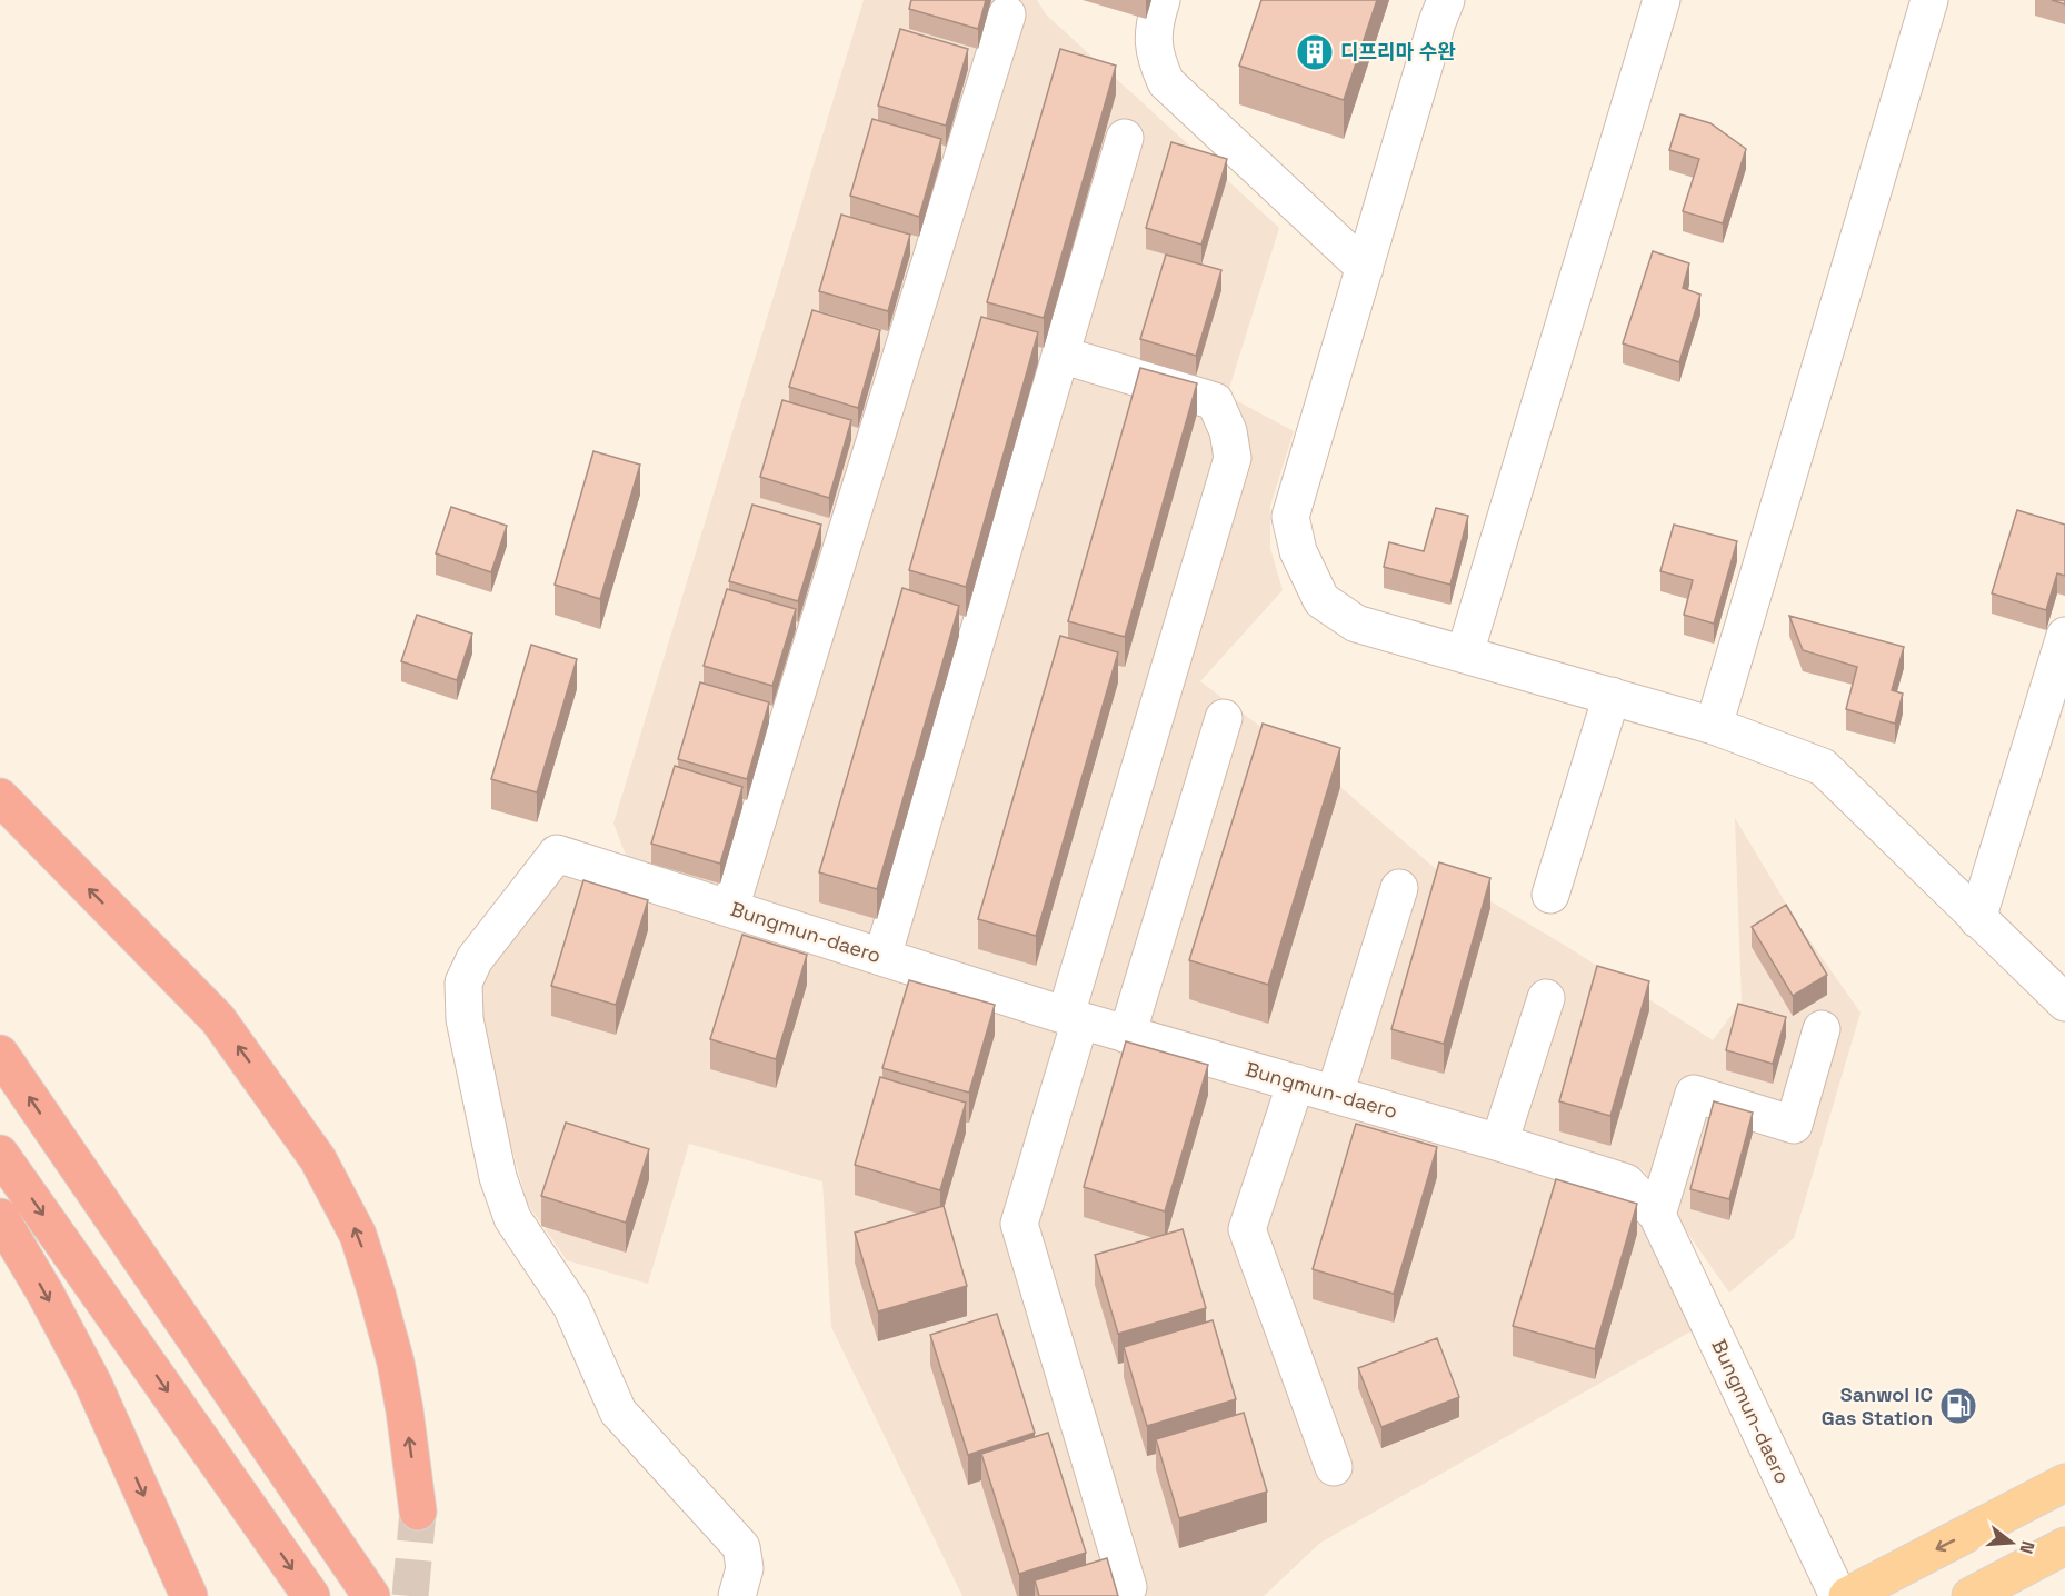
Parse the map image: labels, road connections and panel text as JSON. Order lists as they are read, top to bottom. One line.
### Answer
{"streets":{"street":["Bungmun-daero"]},"places":{"building":["디프리마 수완"],"fuel station":["Sanwol IC Gas Station"]},"north":"right"}
